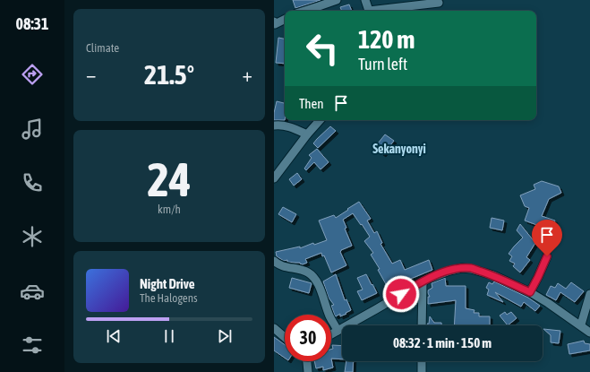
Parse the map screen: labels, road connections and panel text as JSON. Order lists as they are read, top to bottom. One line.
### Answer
{"districts":["Sekanyonyi"],"page":{"tabs":"08:31","tile":["Climate",["24","km/h"]],"turn":["120 m","Turn left"],"heat":["−","21.5°","+"],"then":"Then","song":["Night Drive","The Halogens"],"limit":"30","trip":"08:32 · 1 min · 150 m"}}
